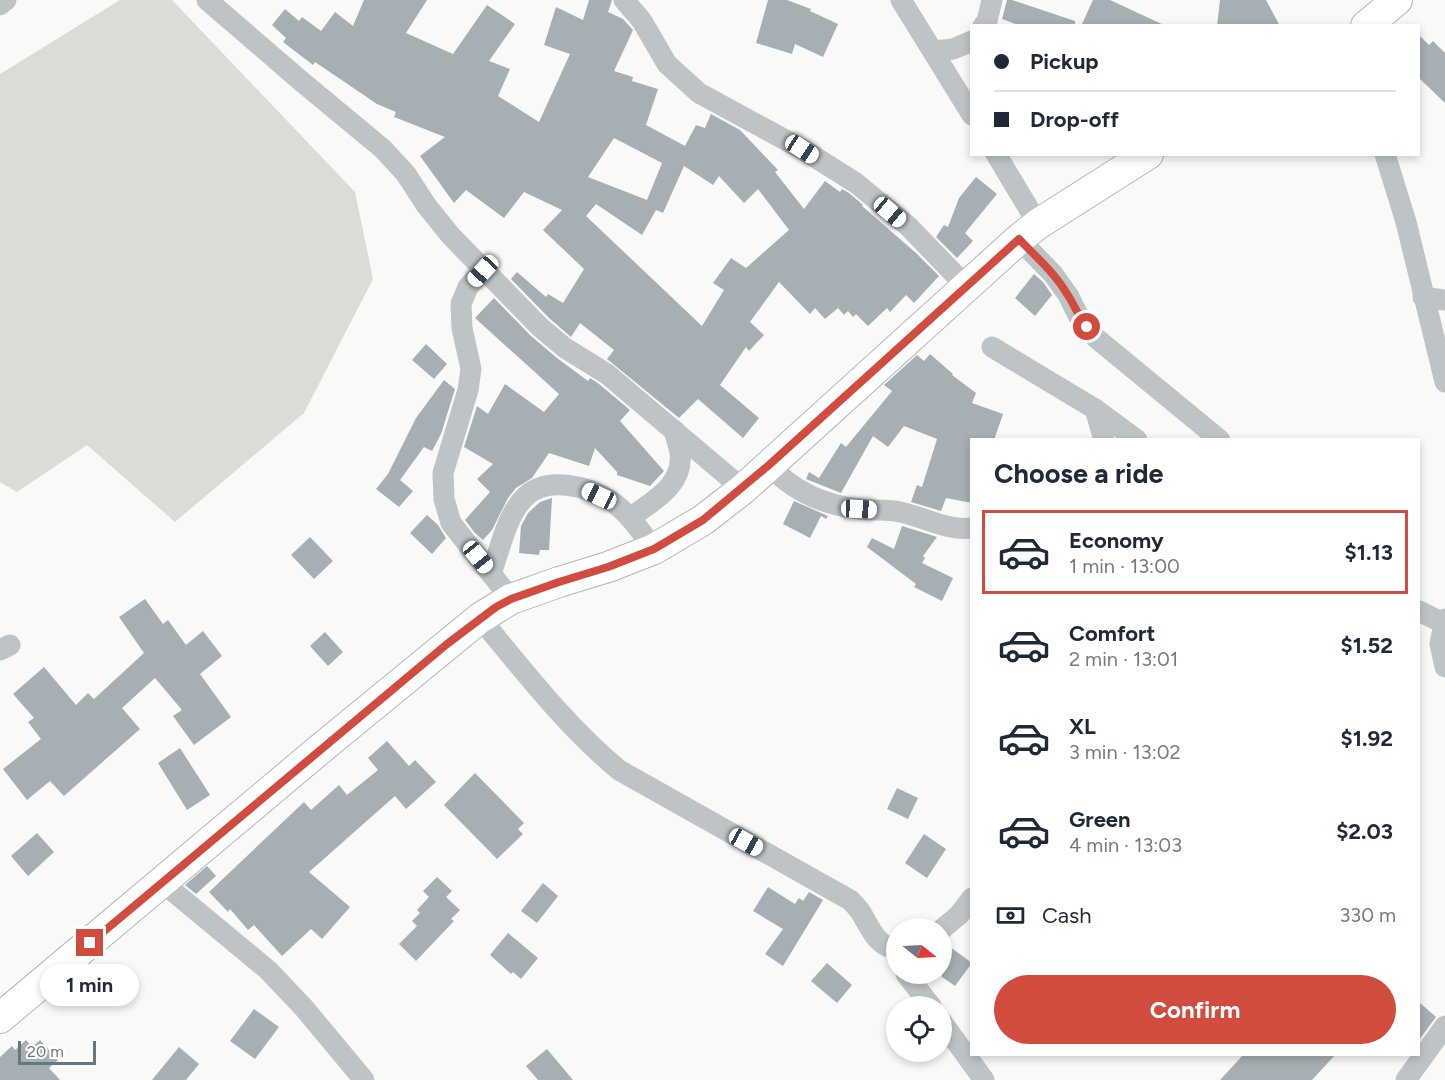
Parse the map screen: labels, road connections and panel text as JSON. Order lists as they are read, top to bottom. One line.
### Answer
{"scale_bar":"20 m","north":"right","page":{"banner":["Pickup","Drop-off"],"heading":"Choose a ride","list":[{"name":"Economy","note":"1 min · 13:00","value":"$1.13"},{"name":"Comfort","note":"2 min · 13:01","value":"$1.52"},{"name":"XL","note":"3 min · 13:02","value":"$1.92"},{"name":"Green","note":"4 min · 13:03","value":"$2.03"}],"pay":["Cash","330 m"],"buttons":"Confirm","bubble":"1 min","scale":"20 m"}}
